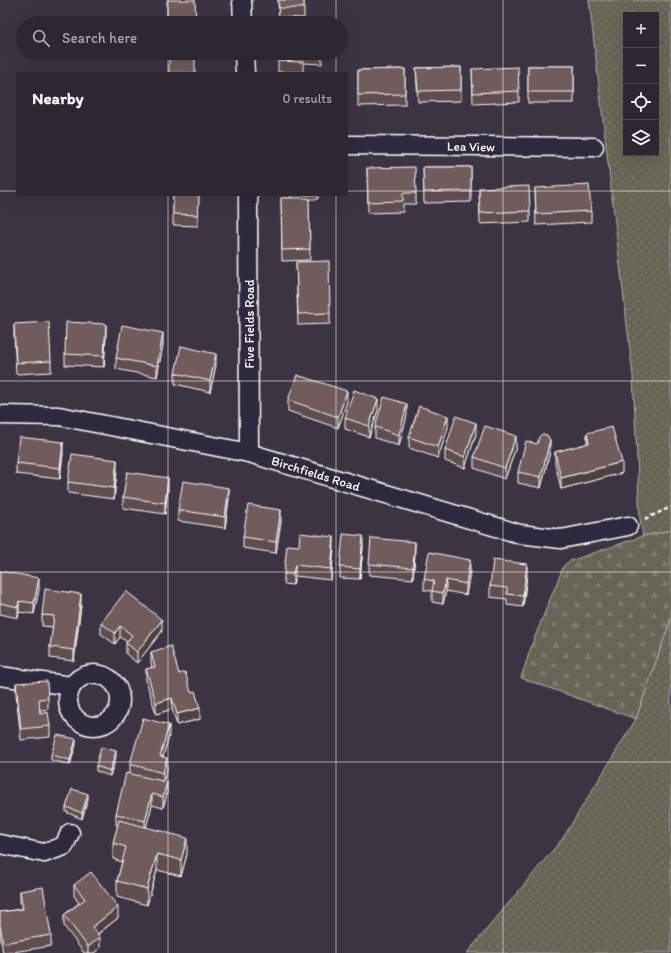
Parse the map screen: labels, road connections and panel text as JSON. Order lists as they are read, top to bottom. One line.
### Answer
{"streets":{"street":["Lea View","Five Fields Road","Birchfields Road"]},"crossings":[["Five Fields Road","Birchfields Road"]],"page":{"map_buttons":["+","−"],"search":"Search here","heading":["Nearby","0 results"]}}
